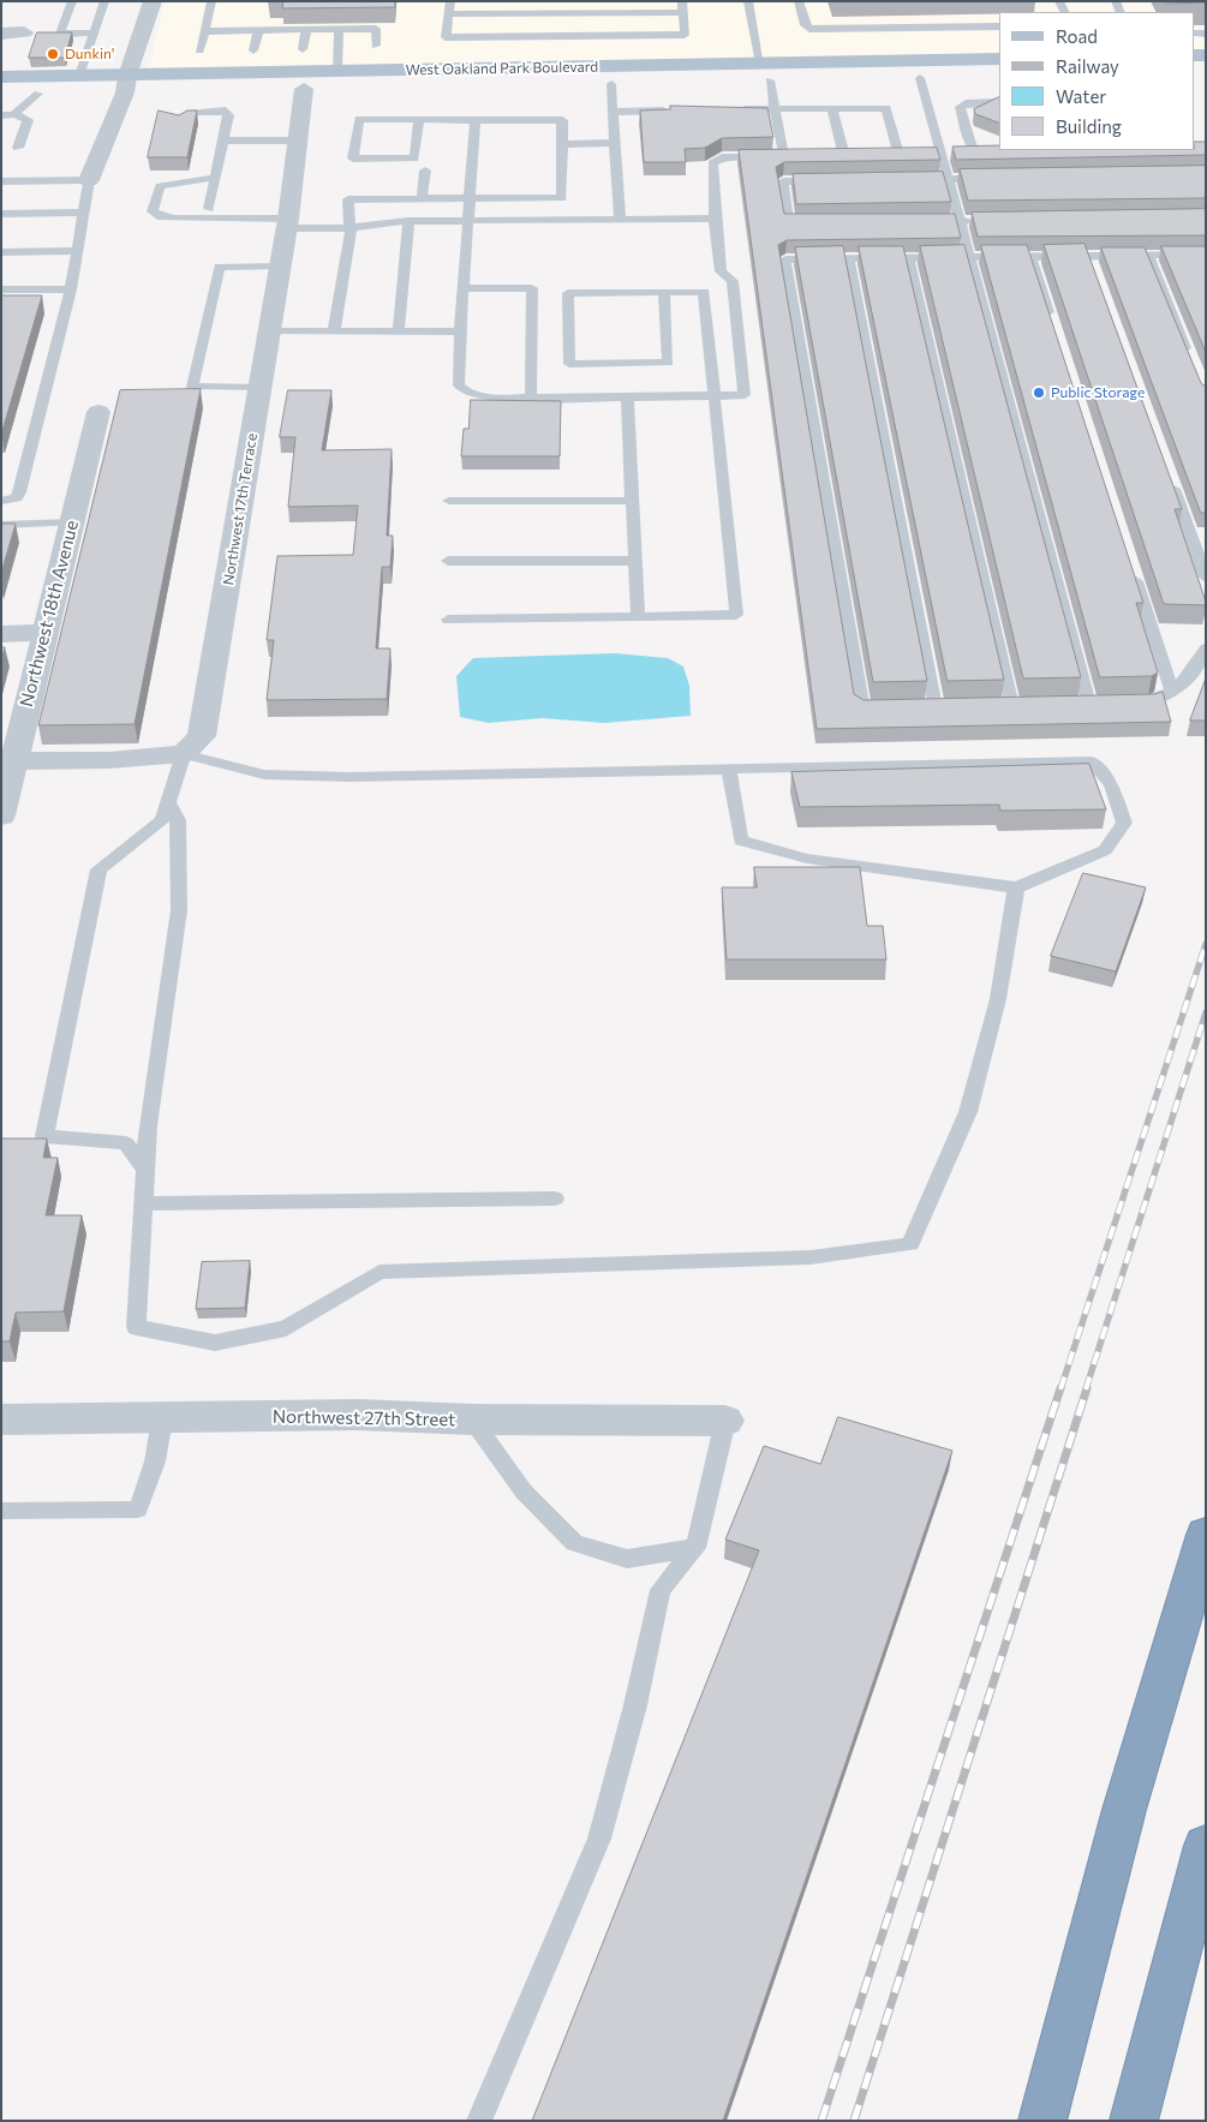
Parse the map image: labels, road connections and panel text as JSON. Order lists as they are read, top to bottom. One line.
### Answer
{"streets":{"main road":["West Oakland Park Boulevard"],"street":["Northwest 17th Terrace","Northwest 18th Avenue","Northwest 27th Street"]},"crossings":[["West Oakland Park Boulevard","Northwest 17th Terrace"]],"places":["Dunkin'","Public Storage"],"legend":["Road","Railway","Water","Building"]}
